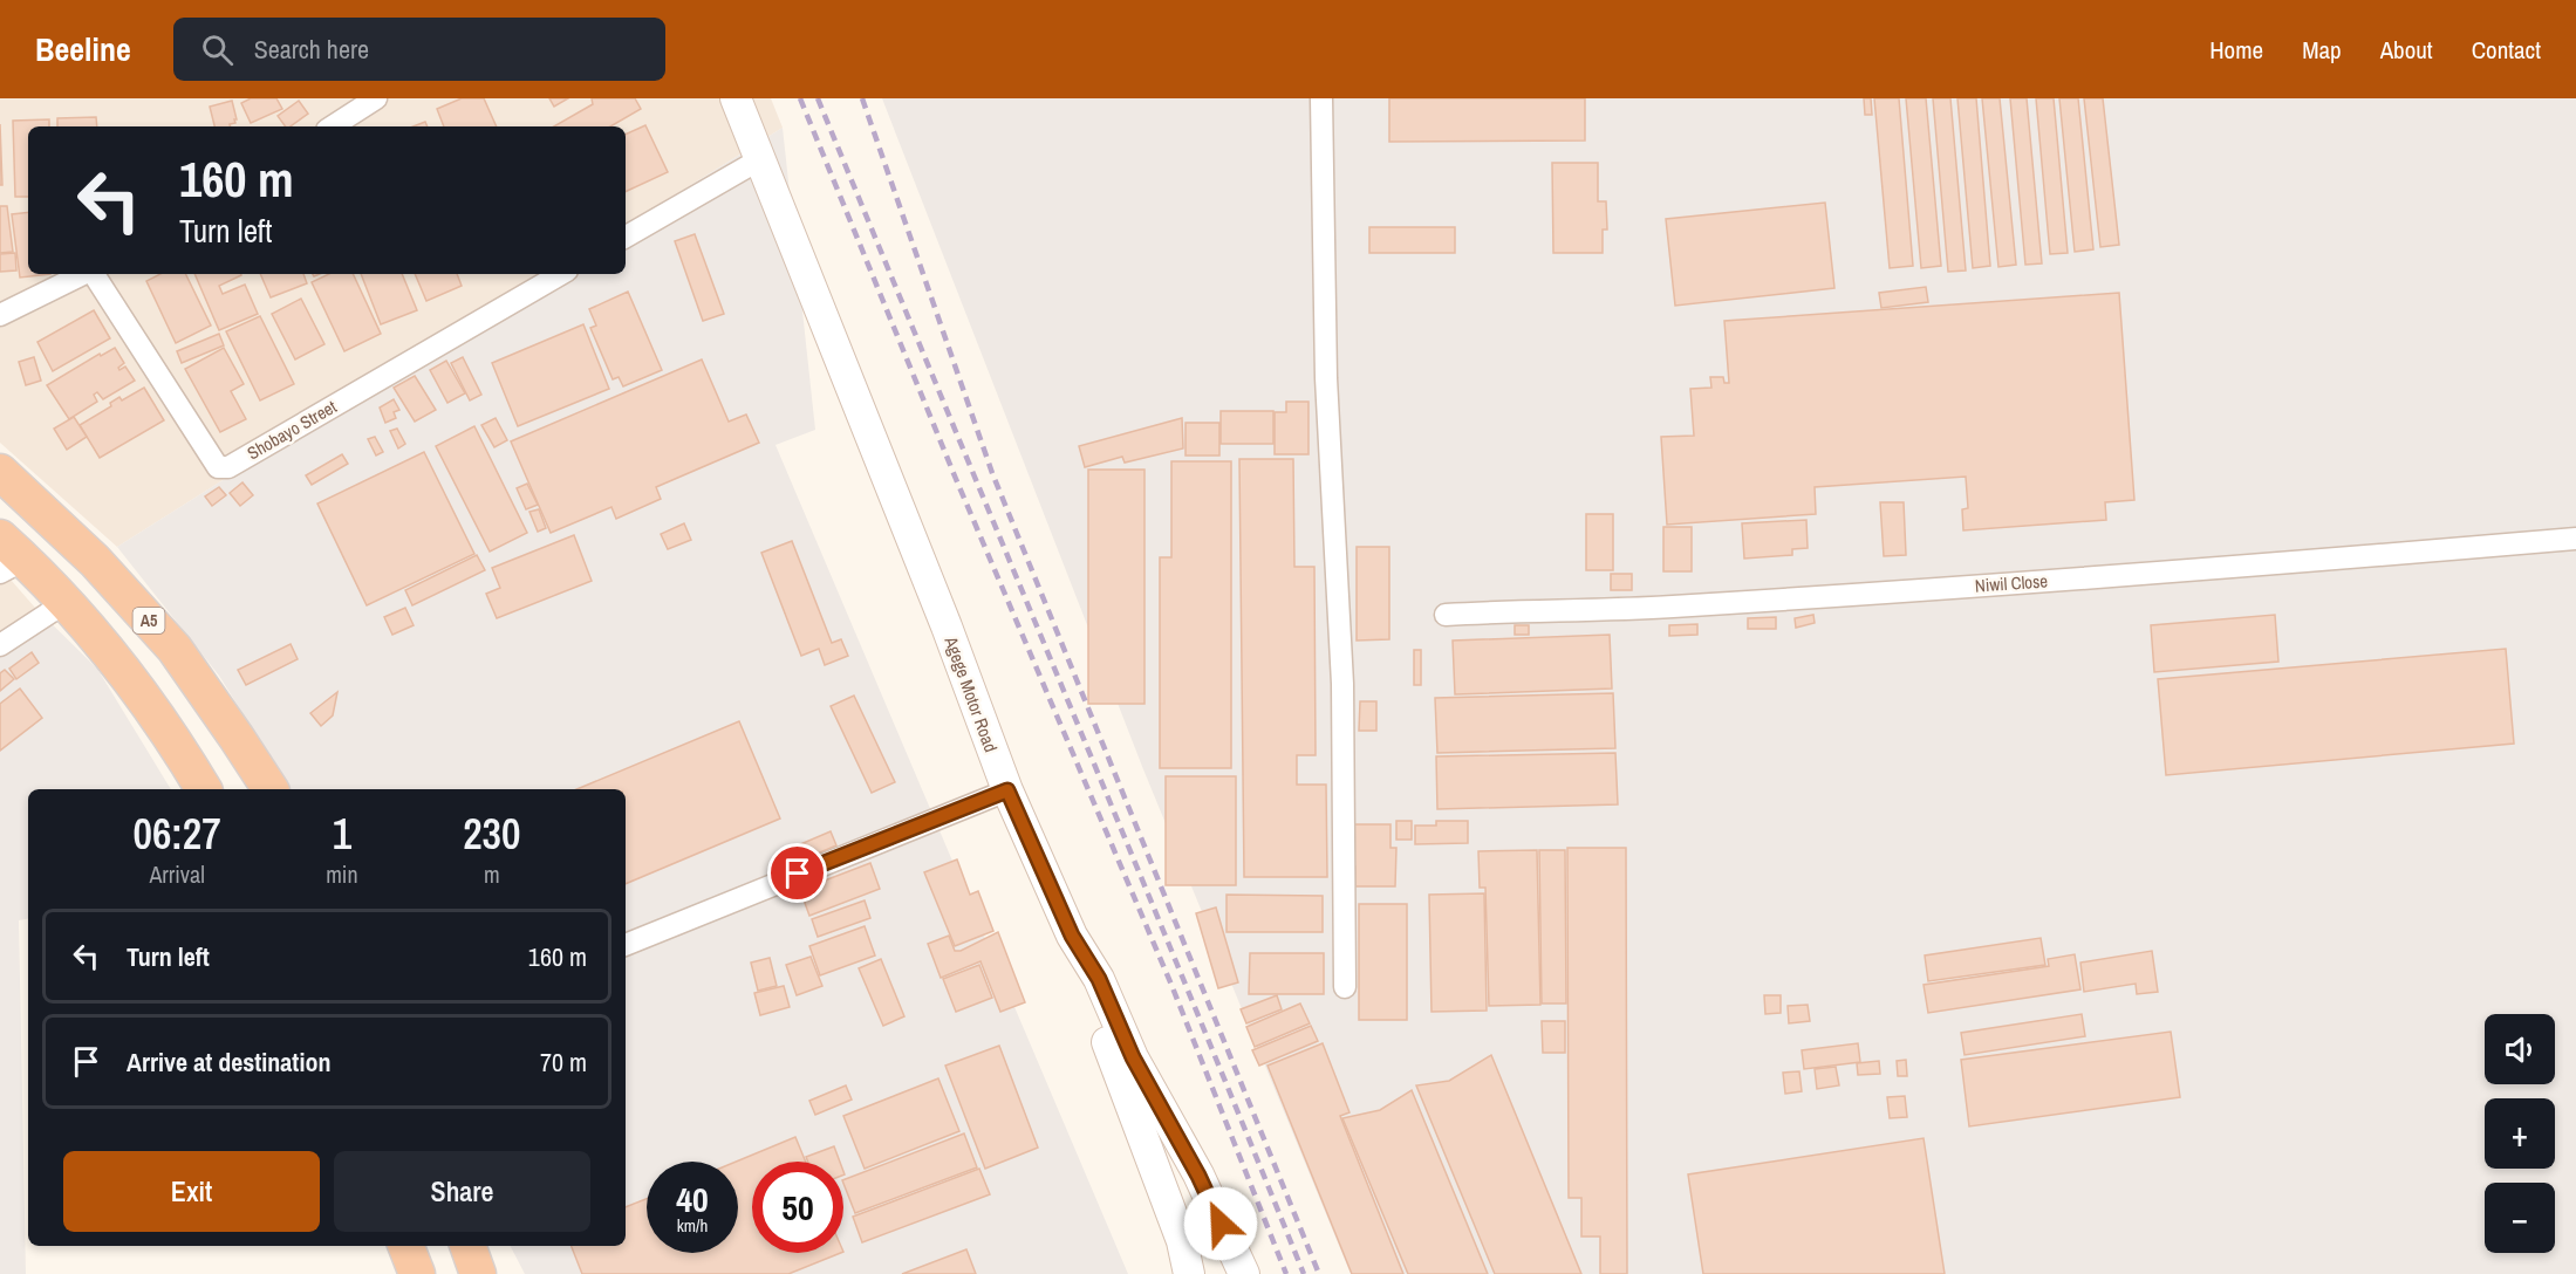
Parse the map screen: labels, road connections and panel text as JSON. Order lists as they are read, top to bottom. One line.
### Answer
{"streets":{"highway":["A5"],"main road":["Agege Motor Road"],"street":["Shobayo Street","Niwil Close"]},"page":{"header":"Beeline","search":"Search here","nav":["Home","Map","About","Contact"],"turn":["160 m","Turn left"],"eta":["06:27","Arrival","1","min","230","m"],"list":[{"name":"Turn left","value":"160 m"},{"name":"Arrive at destination","value":"70 m"}],"map_buttons":["+","−"],"buttons":["Exit","Share"],"speed":"40 km/h","limit":"50"}}
